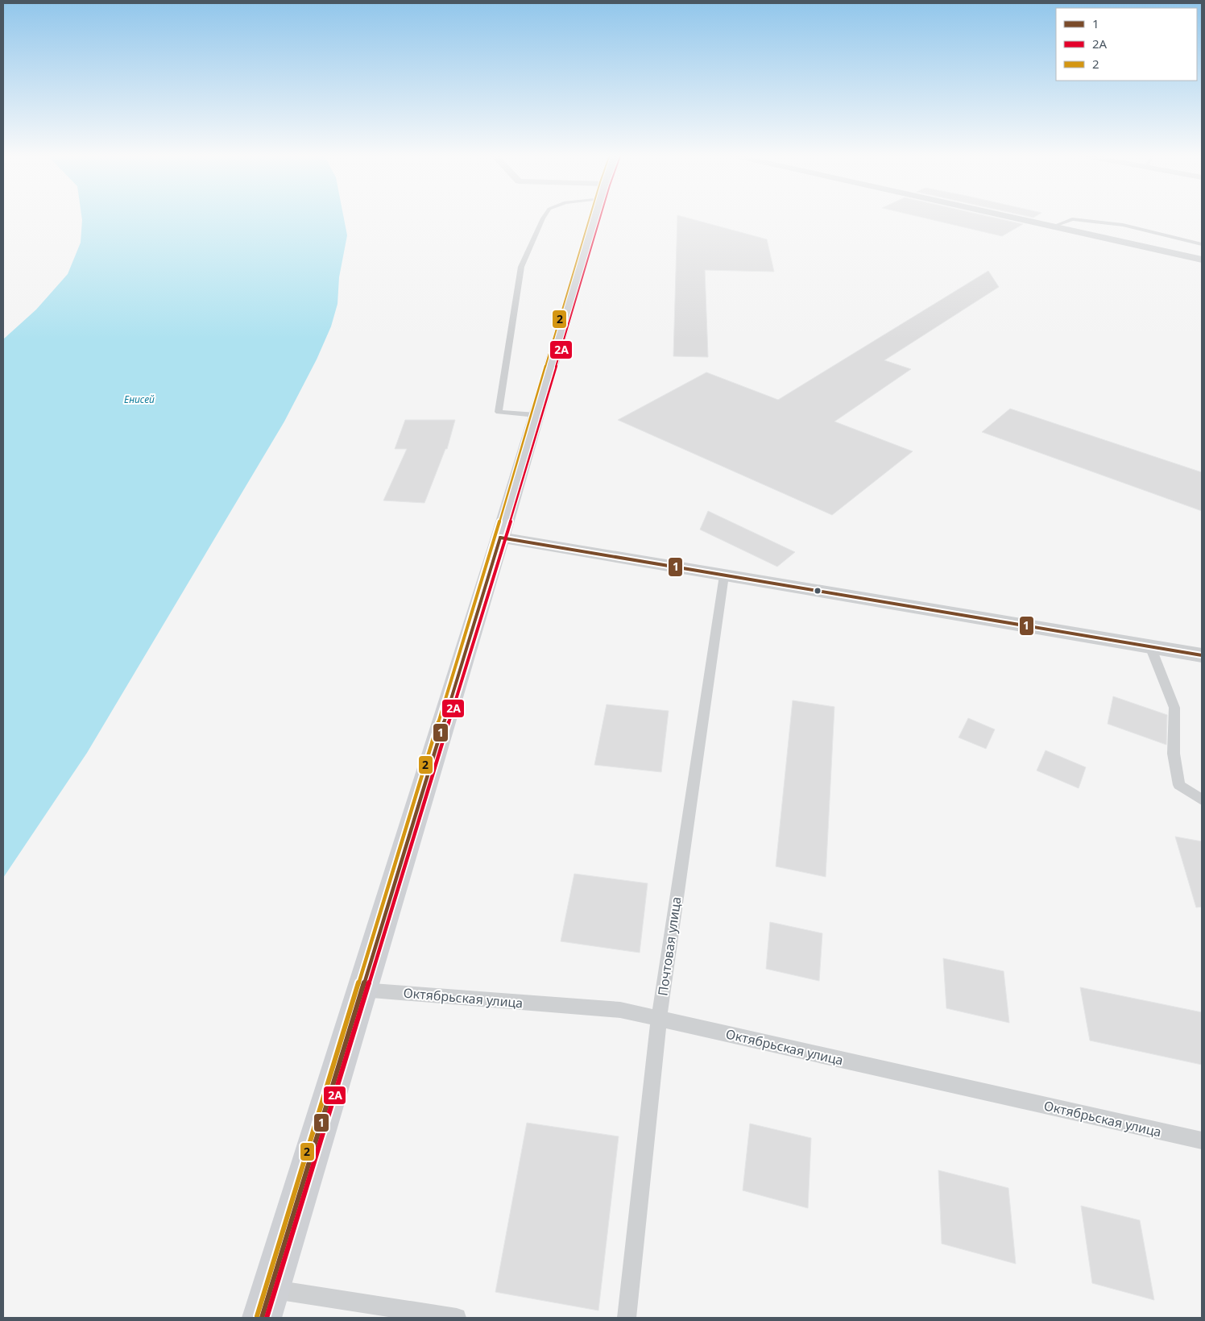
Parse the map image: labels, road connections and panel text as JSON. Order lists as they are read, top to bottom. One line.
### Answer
{"streets":{"lane":["Почтовая улица","Октябрьская улица"]},"crossings":[["Почтовая улица","Октябрьская улица"]],"water":["Енисей"],"lines":["transit line 2А","transit line 2","transit line 1"],"legend":["1","2А","2"]}
